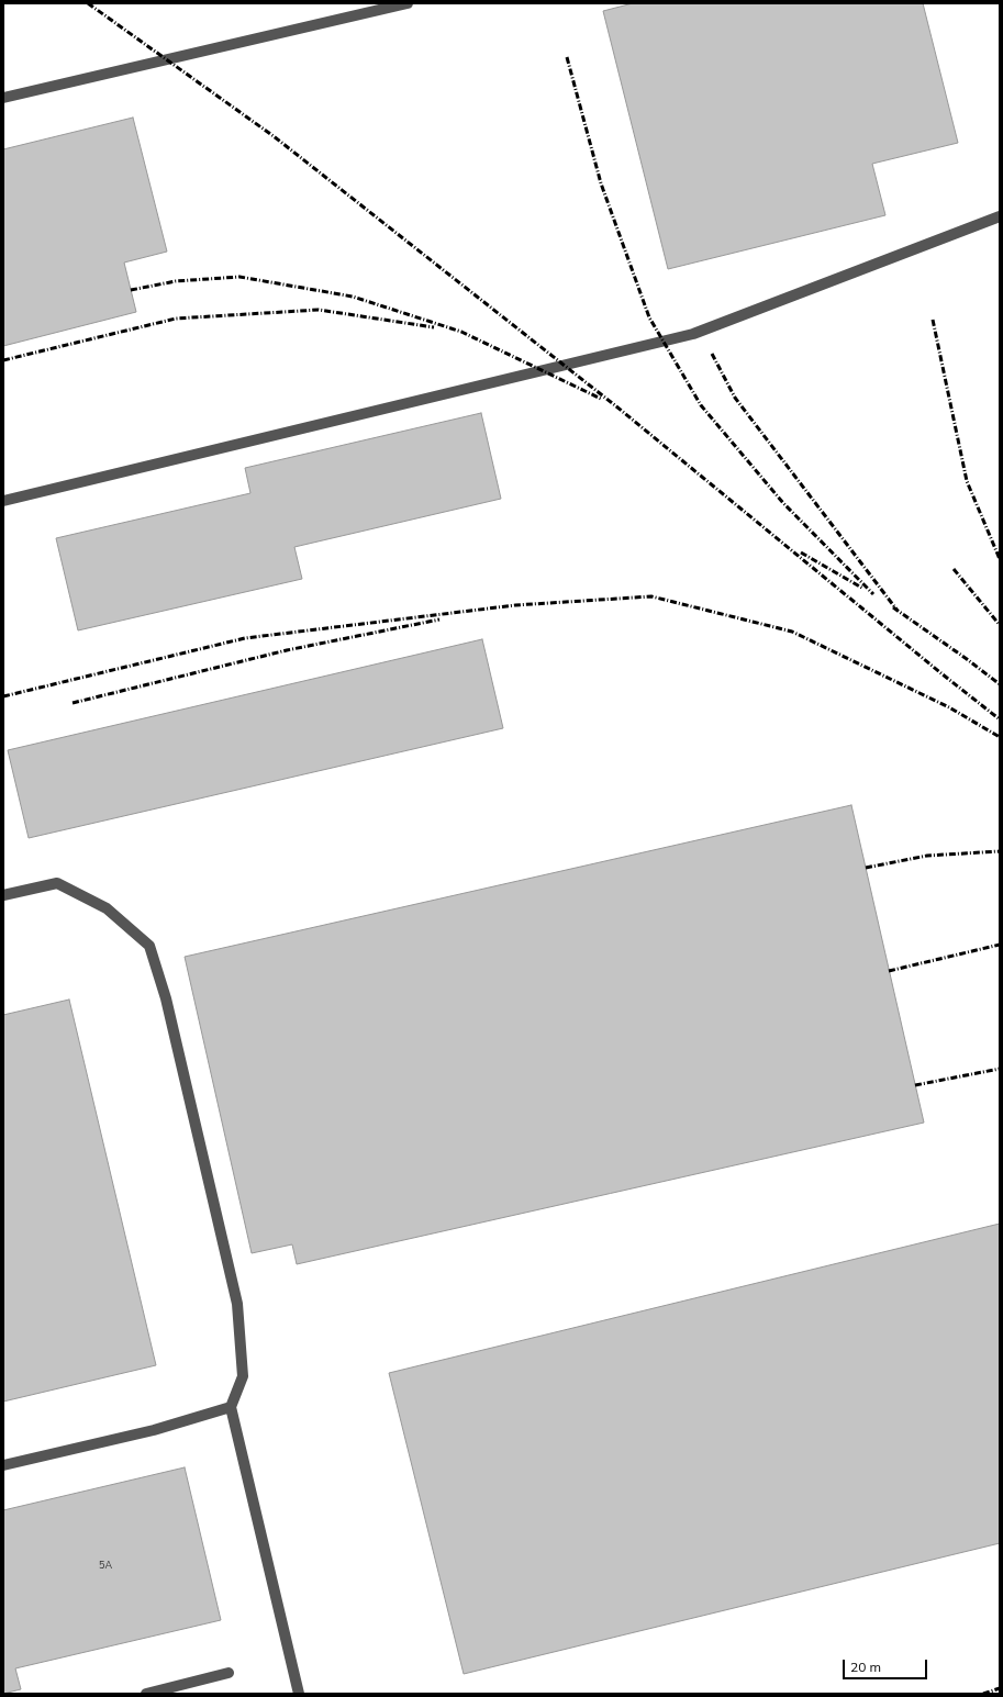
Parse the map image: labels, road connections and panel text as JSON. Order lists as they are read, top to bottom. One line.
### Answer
{"house_numbers":["5А"],"scale_bar":"20 m"}
